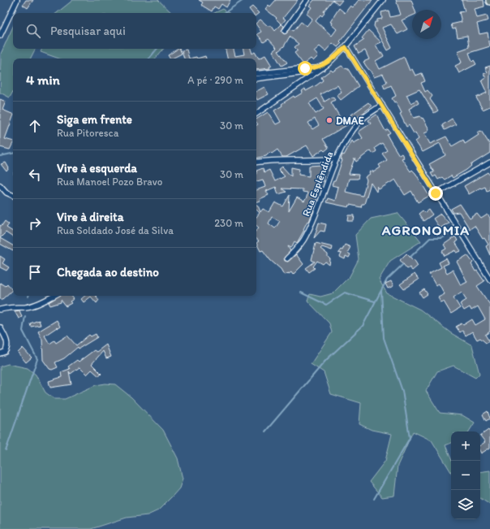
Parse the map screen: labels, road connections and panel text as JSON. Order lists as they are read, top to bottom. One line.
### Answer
{"streets":{"street":["Rua Esplêndida"]},"districts":["AGRONOMIA"],"places":["DMAE"],"north":"top right","page":{"search":"Pesquisar aqui","heading":["4 min","A pé · 290 m"],"list":[["Siga em frente","Rua Pitoresca","30 m"],["Vire à esquerda","Rua Manoel Pozo Bravo","30 m"],["Vire à direita","Rua Soldado José da Silva","230 m"],"Chegada ao destino"],"map_buttons":["+","−"]}}
